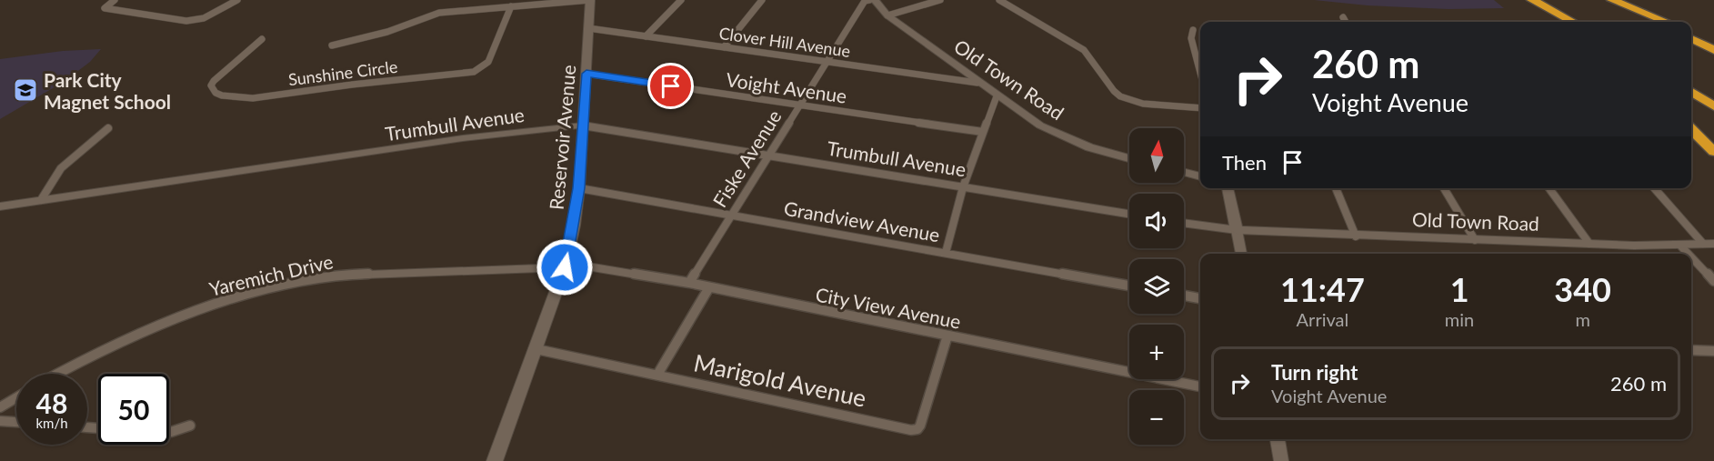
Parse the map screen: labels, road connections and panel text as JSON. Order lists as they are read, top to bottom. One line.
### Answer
{"streets":{"main road":["Old Town Road","Reservoir Avenue"],"street":["Clover Hill Avenue","Sunshine Circle","Voight Avenue","Trumbull Avenue","Fiske Avenue","Grandview Avenue","Yaremich Drive","City View Avenue","Marigold Avenue"]},"crossings":[["Clover Hill Avenue","Old Town Road"],["Clover Hill Avenue","Reservoir Avenue"],["Clover Hill Avenue","Fiske Avenue"],["Voight Avenue","Reservoir Avenue"],["Voight Avenue","Fiske Avenue"],["Trumbull Avenue","Reservoir Avenue"],["Trumbull Avenue","Fiske Avenue"],["Reservoir Avenue","Grandview Avenue"],["Reservoir Avenue","Yaremich Drive"],["Reservoir Avenue","City View Avenue"],["Reservoir Avenue","Marigold Avenue"],["Fiske Avenue","Grandview Avenue"],["Fiske Avenue","City View Avenue"],["Yaremich Drive","City View Avenue"],["City View Avenue","Marigold Avenue"]],"places":{"school or university":["Park City Magnet School"]},"north":"top","page":{"turn":["260 m","Voight Avenue"],"map_buttons":["+","−"],"then":"Then","eta":["11:47","Arrival","1","min","340","m"],"list":[{"name":"Turn right","note":"Voight Avenue","value":"260 m"}],"speed":"48 km/h","limit":"50"}}
